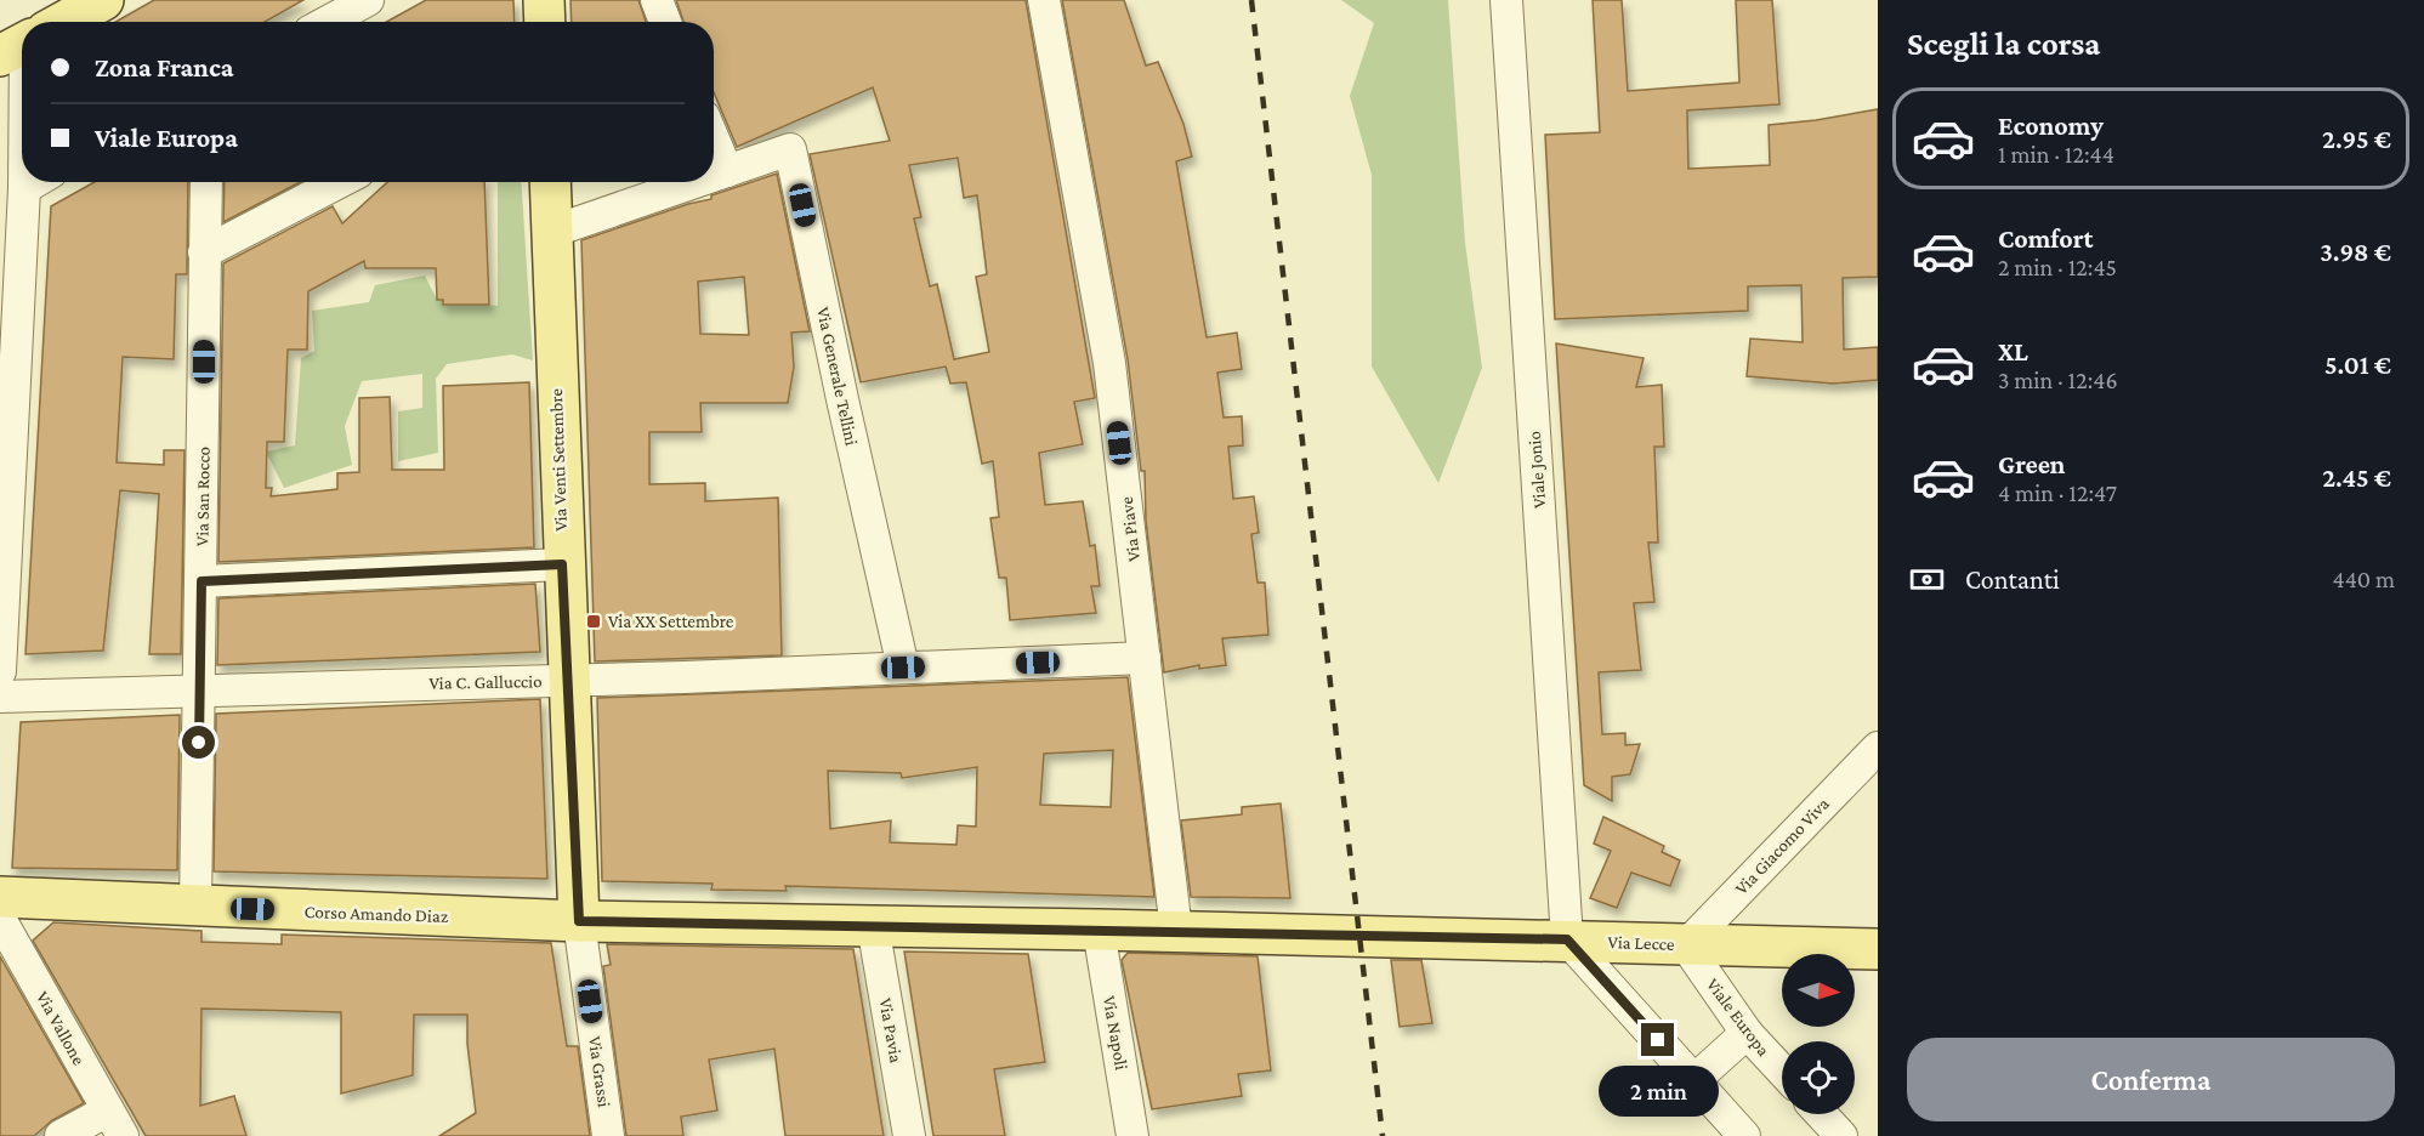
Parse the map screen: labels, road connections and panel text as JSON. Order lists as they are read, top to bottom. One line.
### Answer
{"streets":{"main road":["Via Venti Settembre","Corso Amando Diaz","Via Lecce"],"street":["Via Generale Tellini","Viale Jonio","Via San Rocco","Via Piave","Via C. Galluccio","Via Giacomo Viva","Viale Europa","Via Vallone","Via Pavia","Via Napoli","Via Grassi"]},"crossings":[["Via Generale Tellini","Via C. Galluccio"],["Via Venti Settembre","Via C. Galluccio"],["Via Venti Settembre","Corso Amando Diaz"],["Via Venti Settembre","Via Grassi"],["Viale Jonio","Via Lecce"],["Via San Rocco","Via C. Galluccio"],["Via San Rocco","Corso Amando Diaz"],["Via Piave","Via C. Galluccio"],["Via Piave","Via Lecce"],["Via Giacomo Viva","Via Lecce"],["Via Giacomo Viva","Viale Europa"],["Corso Amando Diaz","Via Lecce"],["Corso Amando Diaz","Via Pavia"],["Corso Amando Diaz","Via Grassi"],["Via Lecce","Viale Europa"],["Via Lecce","Via Pavia"],["Via Lecce","Via Napoli"]],"places":{"transit":["Via XX Settembre"]},"north":"right","page":{"heading":"Scegli la corsa","banner":["Zona Franca","Viale Europa"],"list":[{"name":"Economy","note":"1 min · 12:44","value":"2.95 €"},{"name":"Comfort","note":"2 min · 12:45","value":"3.98 €"},{"name":"XL","note":"3 min · 12:46","value":"5.01 €"},{"name":"Green","note":"4 min · 12:47","value":"2.45 €"}],"pay":["Contanti","440 m"],"buttons":"Conferma","bubble":"2 min"}}
